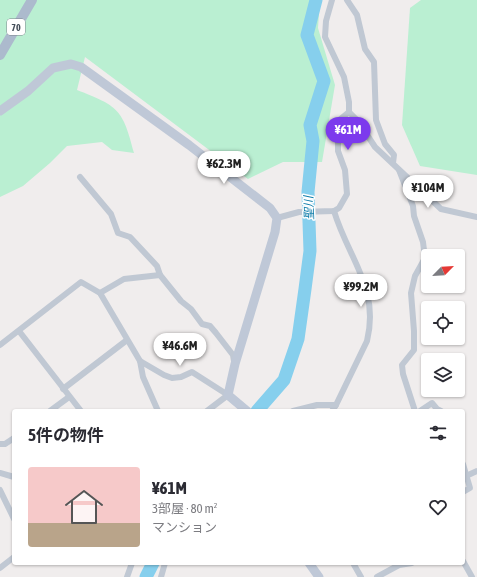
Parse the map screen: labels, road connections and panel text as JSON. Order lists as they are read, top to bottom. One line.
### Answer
{"streets":{"main road":["70"]},"water":["聖川"],"north":"top right","page":{"price":["¥61M","¥62.3M","¥104M","¥99.2M","¥46.6M"],"heading":"5件の物件","list":[{"name":"¥61M","note":"3部屋 · 80 m² · マンション"}]}}
